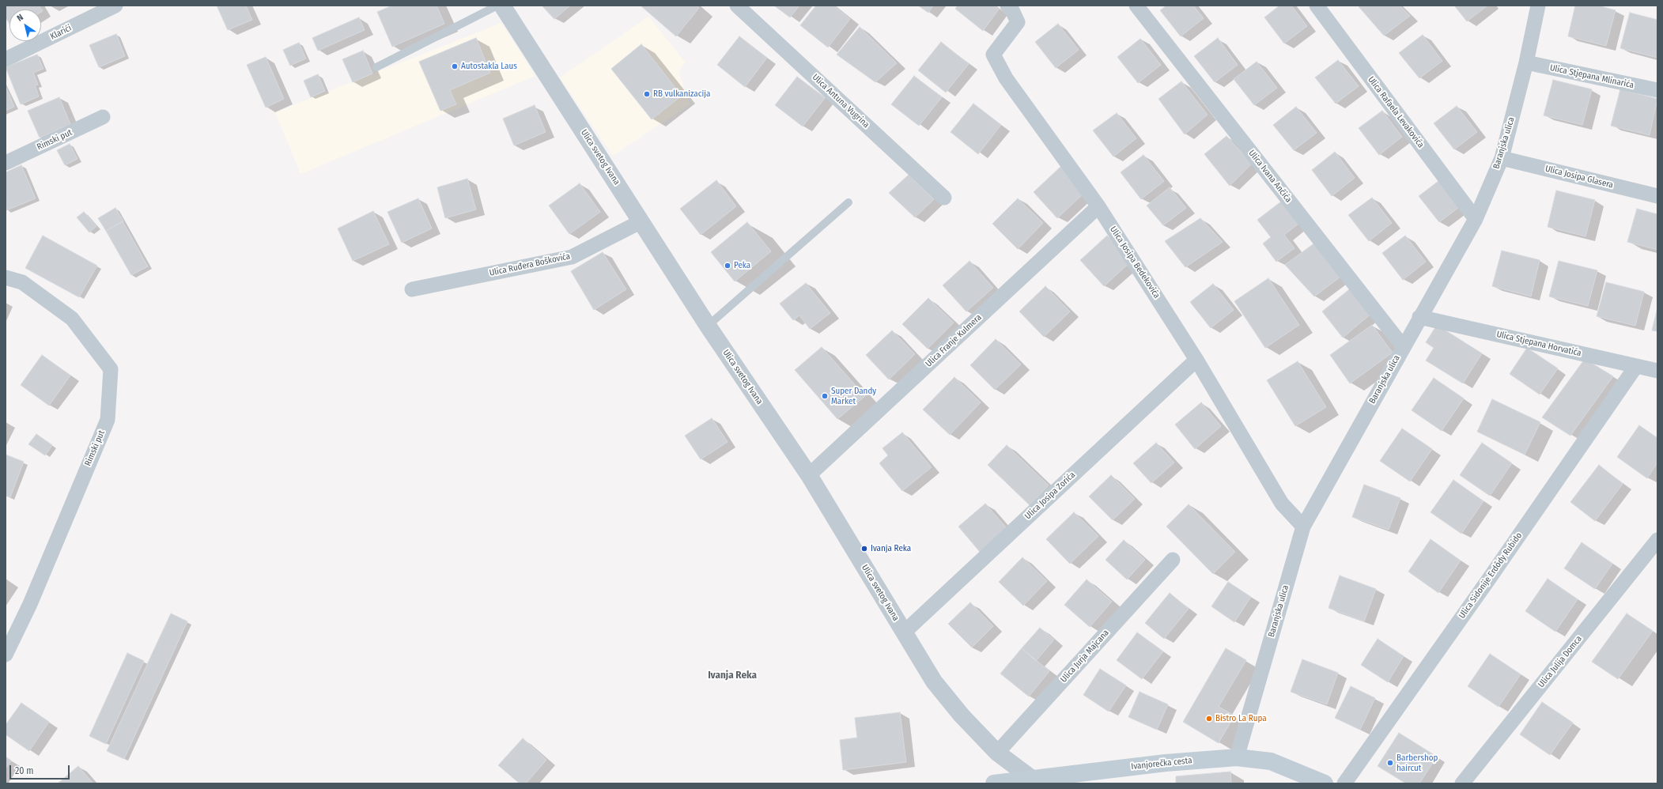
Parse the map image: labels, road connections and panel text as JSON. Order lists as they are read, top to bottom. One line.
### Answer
{"streets":{"main road":["Ivanjorečka cesta"],"street":["Klarići","Ulica Stjepana Mlinarića","Ulica Antuna Vugrina","Ulica Rafaela Levakovića","Rimski put","Baranjska ulica","Ulica svetog Ivana","Ulica Ivana Ančića","Ulica Josipa Glasera","Ulica Josipa Bedekovića","Ulica Ruđera Boškovića","Ulica Franje Kulmera","Ulica Stjepana Horvatića","Ulica Josipa Zorića","Ulica Sidonije Erdődy Rubido","Ulica Jurja Majcana","Ulica Julija Domca"]},"crossings":[["Ulica Stjepana Mlinarića","Baranjska ulica"],["Ulica Rafaela Levakovića","Baranjska ulica"],["Baranjska ulica","Ulica Ivana Ančića"],["Baranjska ulica","Ulica Josipa Glasera"],["Baranjska ulica","Ulica Josipa Bedekovića"],["Baranjska ulica","Ulica Stjepana Horvatića"],["Baranjska ulica","Ivanjorečka cesta"],["Ulica svetog Ivana","Ulica Ruđera Boškovića"],["Ulica svetog Ivana","Ulica Franje Kulmera"],["Ulica svetog Ivana","Ulica Josipa Zorića"],["Ulica svetog Ivana","Ulica Jurja Majcana"],["Ulica svetog Ivana","Ivanjorečka cesta"],["Ulica Josipa Bedekovića","Ulica Franje Kulmera"],["Ulica Josipa Bedekovića","Ulica Josipa Zorića"],["Ulica Stjepana Horvatića","Ulica Sidonije Erdődy Rubido"]],"districts":["Ivanja Reka"],"places":["Autostakla Laus","RB vulkanizacija","Peka","Super Dandy Market","Ivanja Reka","Bistro La Rupa","Barbershop haircut"],"scale_bar":"20 m","north":"top left"}
